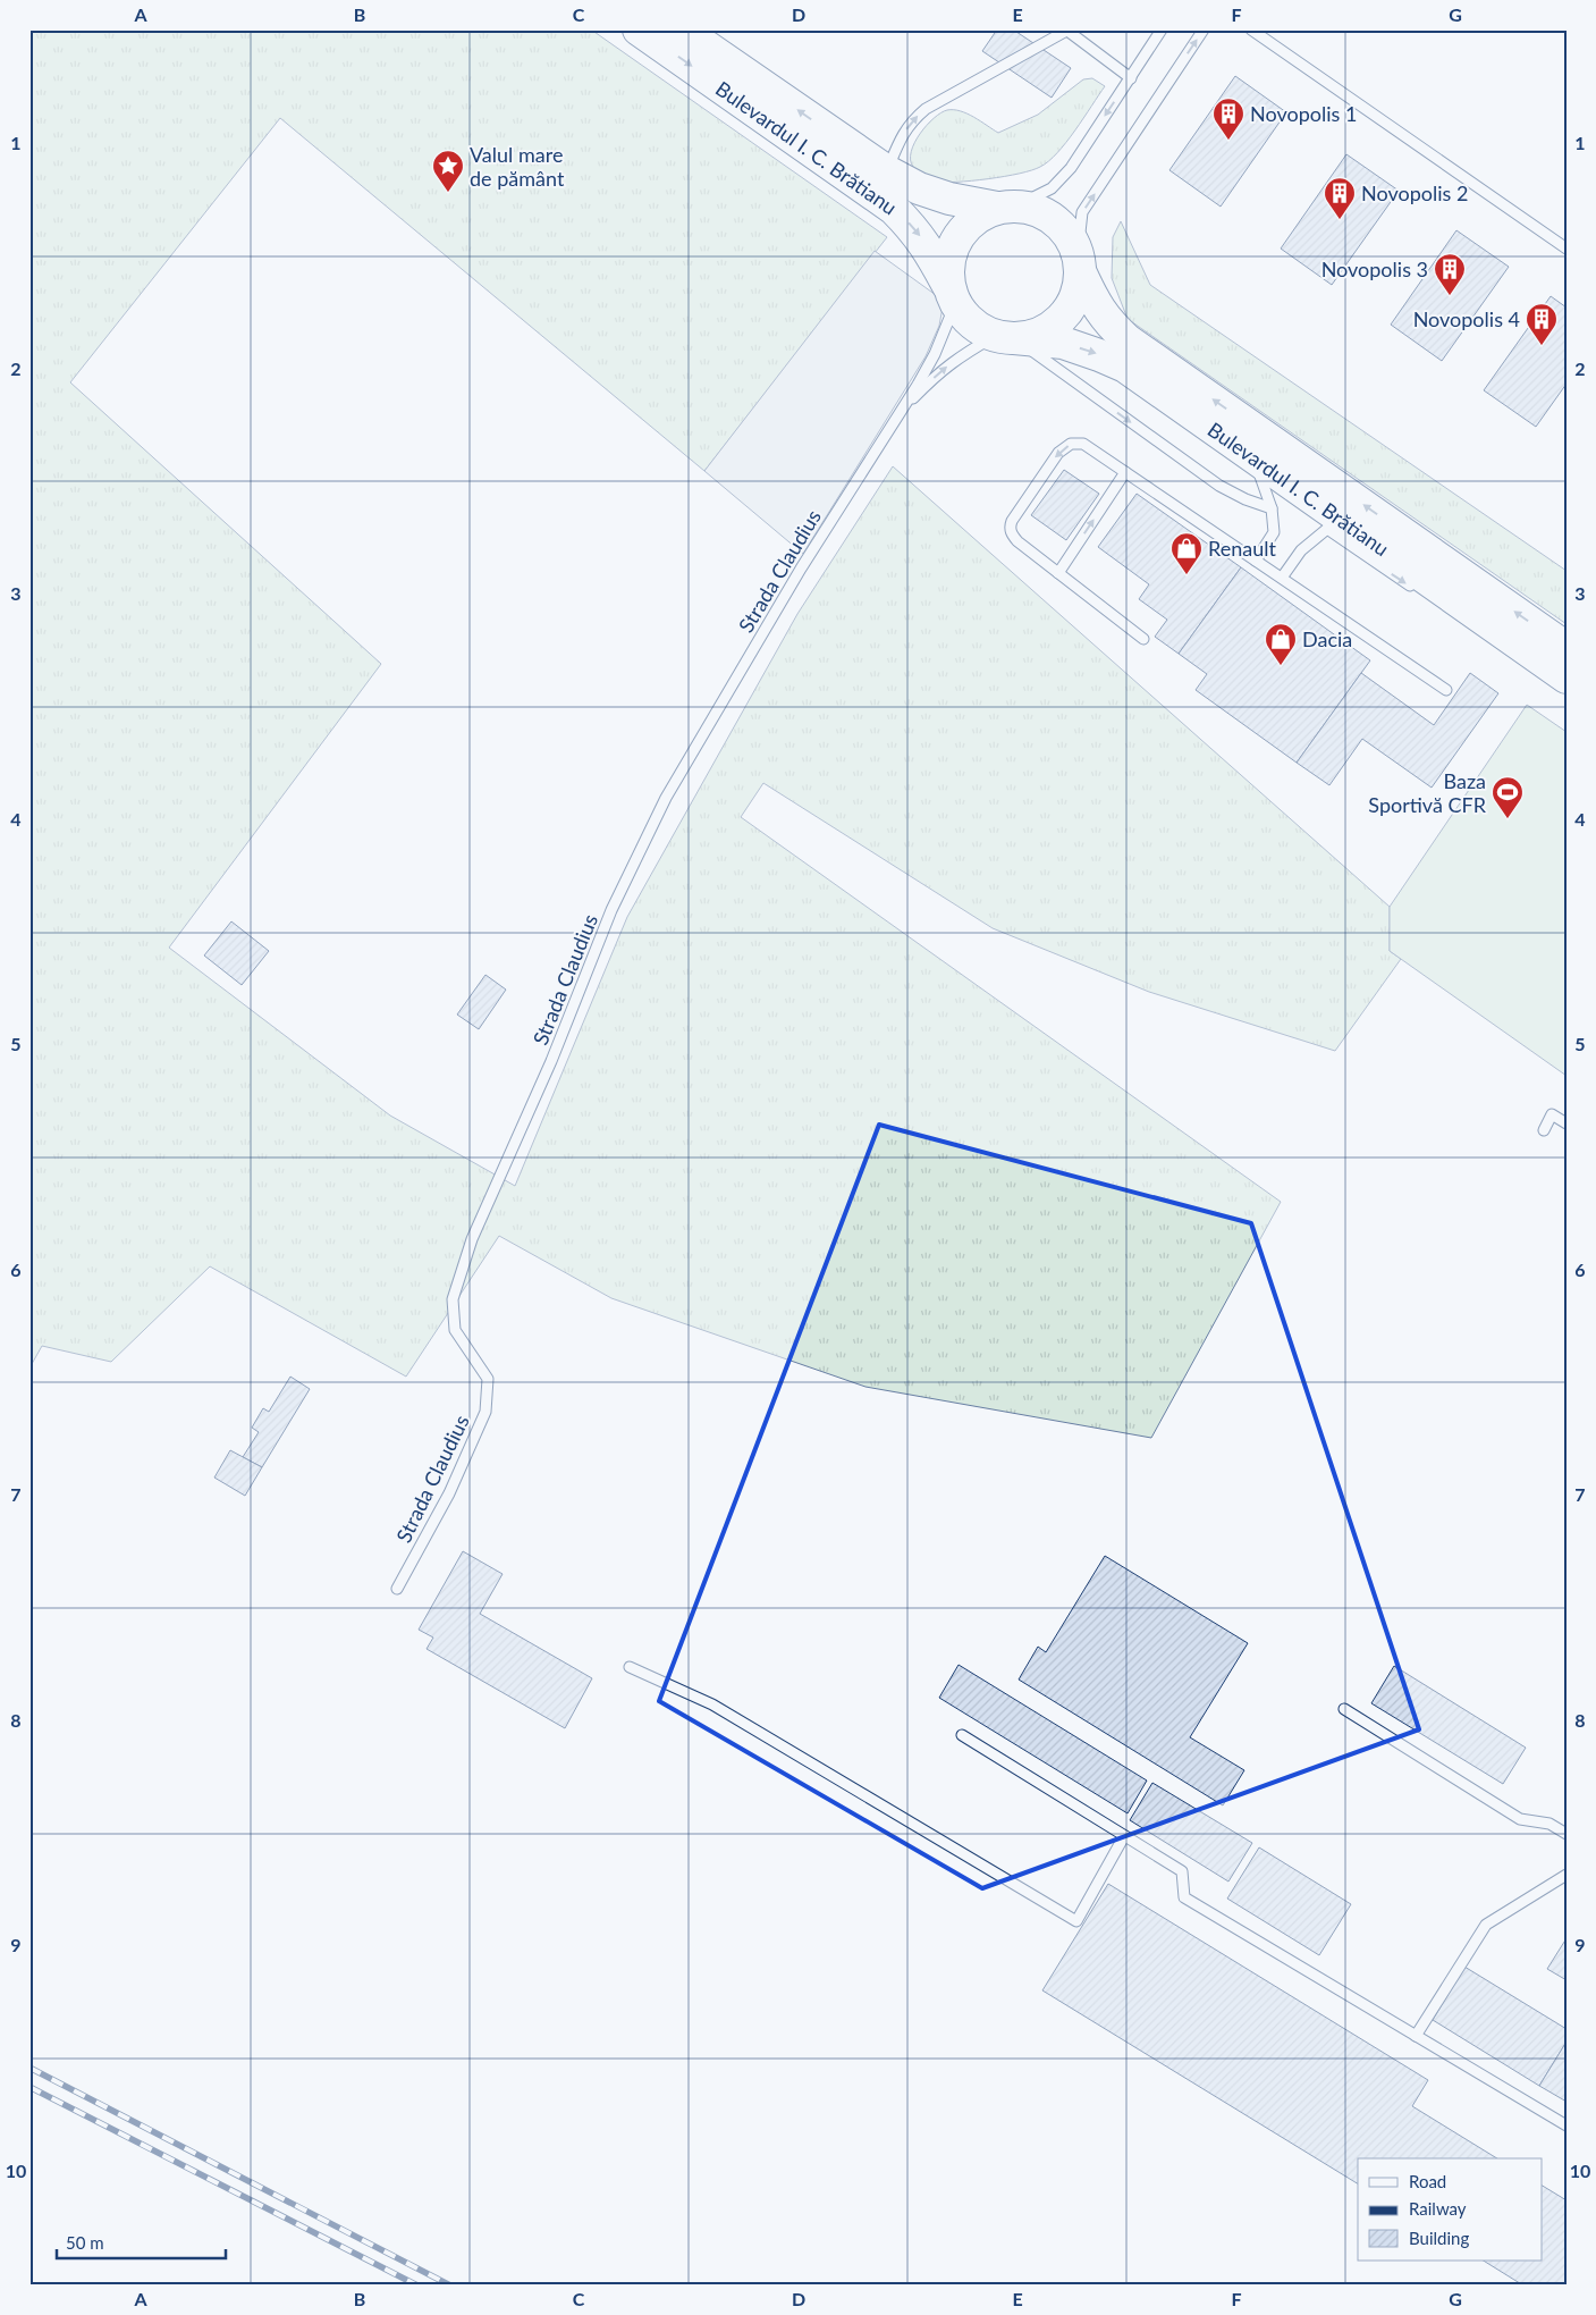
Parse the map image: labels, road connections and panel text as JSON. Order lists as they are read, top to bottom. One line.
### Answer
{"streets":{"main road":["Bulevardul I. C. Brătianu"],"lane":["Strada Claudius"]},"crossings":[["Bulevardul I. C. Brătianu","Strada Claudius"]],"places":{"building":["Novopolis 1","Novopolis 2","Novopolis 3","Novopolis 4"],"place":["Valul mare de pământ"],"shop":["Renault","Dacia"],"sports":["Baza Sportivă CFR"]},"legend":["Road","Railway","Building"],"scale_bar":"50 m","grid":{"columns":["A","B","C","D","E","F","G"],"rows":["1","2","3","4","5","6","7","8","9","10"]}}
